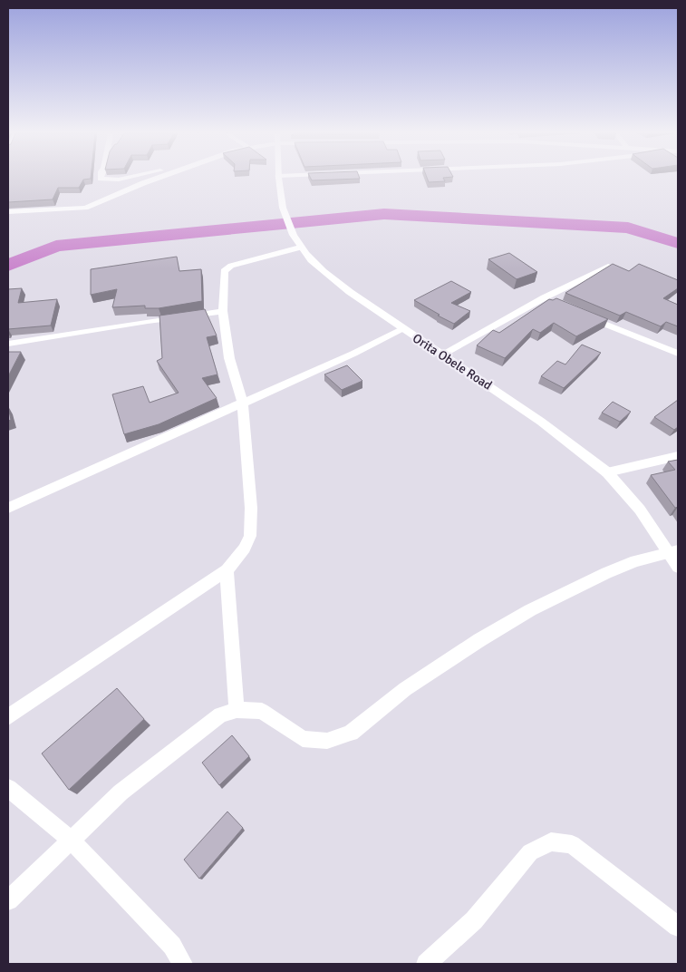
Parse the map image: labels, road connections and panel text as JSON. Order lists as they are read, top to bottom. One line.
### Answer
{"streets":{"street":["Orita Obele Road"]}}
